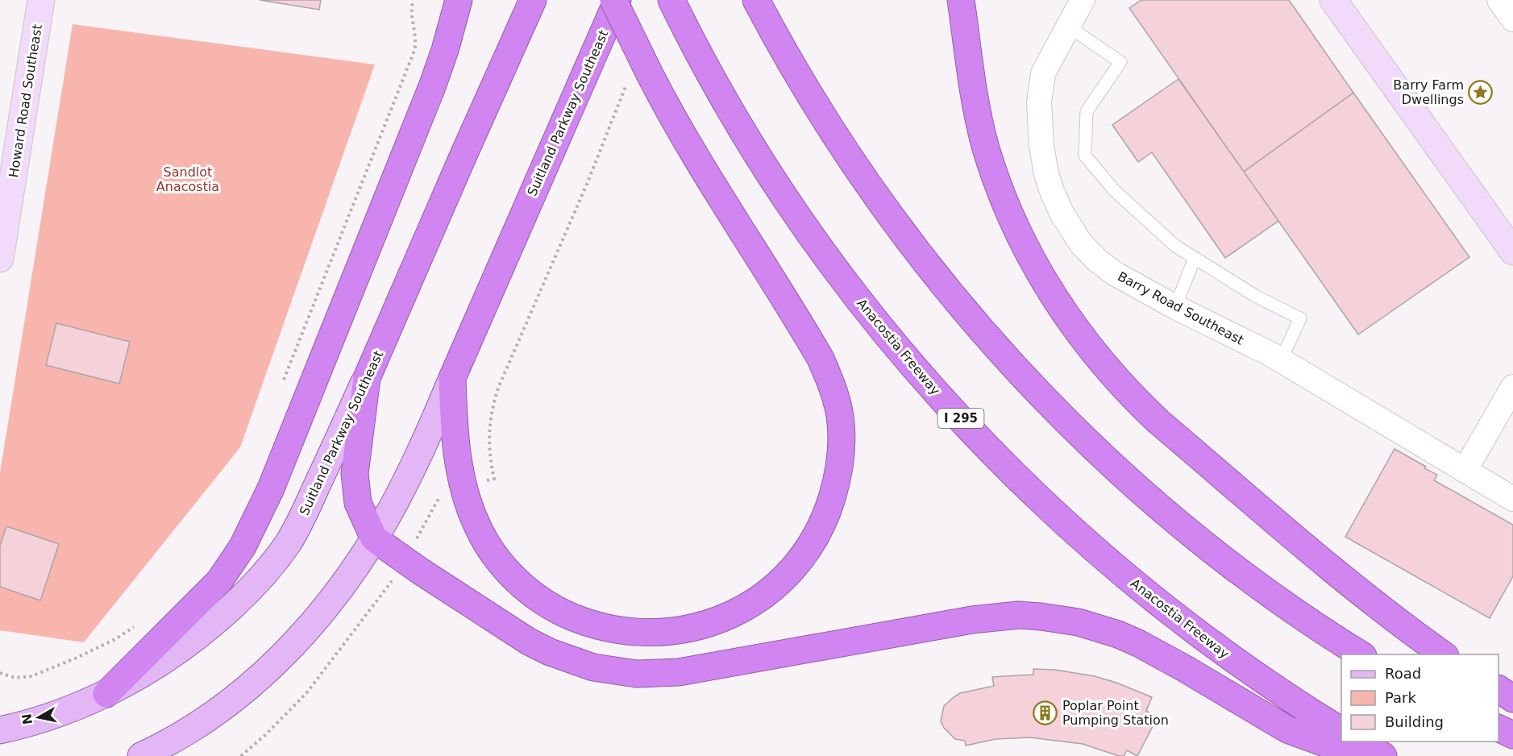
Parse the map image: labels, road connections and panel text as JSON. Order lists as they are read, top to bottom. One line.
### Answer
{"streets":{"highway":["Suitland Parkway Southeast","Anacostia Freeway","I 295"],"main road":["Howard Road Southeast"],"street":["Barry Road Southeast"]},"parks":["Sandlot Anacostia"],"places":{"place":["Barry Farm Dwellings"],"building":["Poplar Point Pumping Station"]},"legend":["Road","Park","Building"],"north":"left"}
